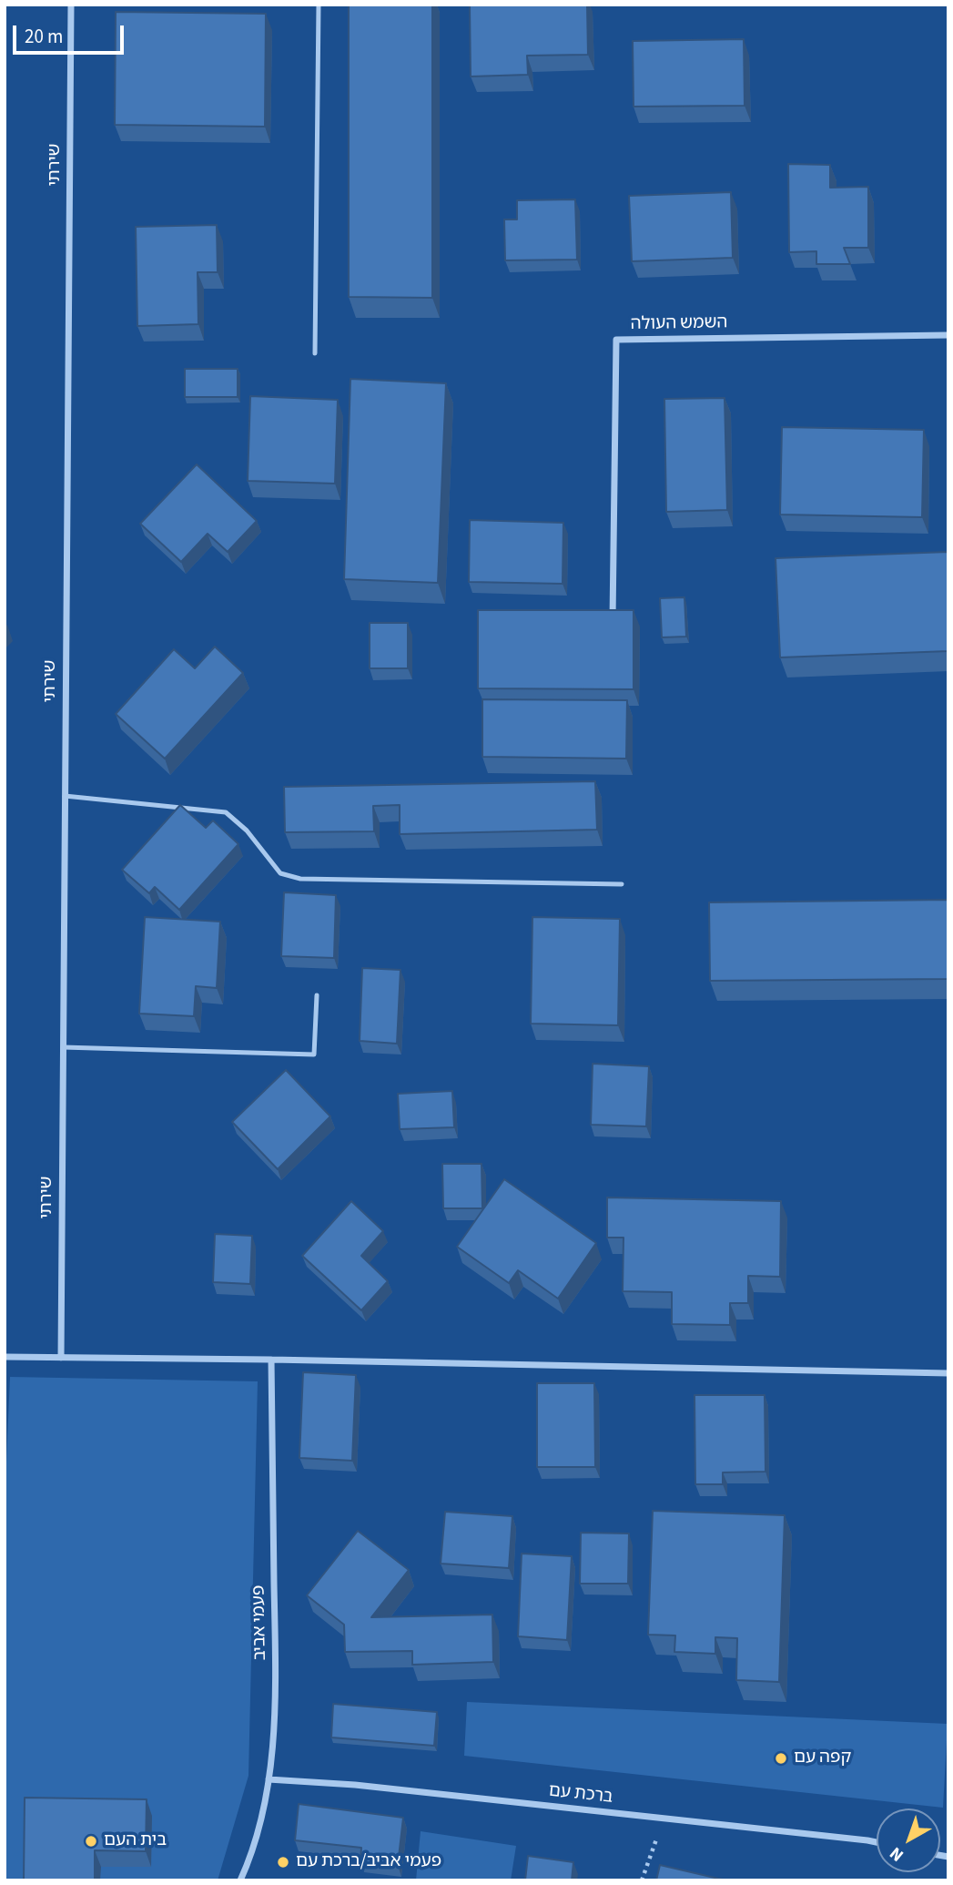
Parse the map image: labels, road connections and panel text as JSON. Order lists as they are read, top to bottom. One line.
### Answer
{"streets":{"street":["שירתי","השמש העולה","פעמי אביב","ברכת עם"]},"crossings":[["פעמי אביב","ברכת עם"]],"places":["קפה עם","בית העם","פעמי אביב/ברכת עם"],"scale_bar":"20 m","north":"bottom left"}
